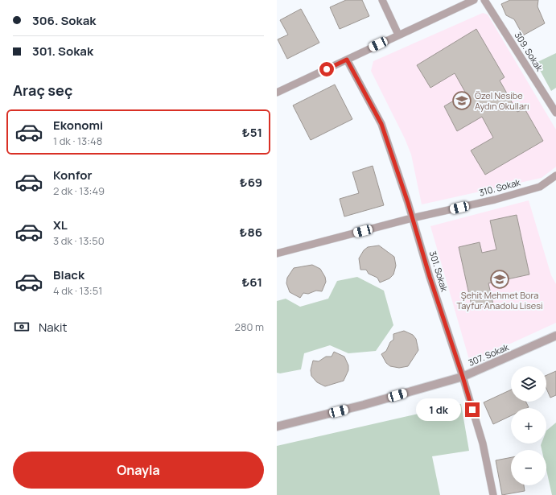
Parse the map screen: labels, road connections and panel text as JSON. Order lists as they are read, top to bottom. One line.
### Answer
{"streets":{"street":["309. Sokak","310. Sokak","301. Sokak","307. Sokak"]},"crossings":[["310. Sokak","301. Sokak"],["301. Sokak","307. Sokak"]],"places":{"school or university":["Özel Nesibe Aydın Okulları","Şehit Mehmet Bora Tayfur Anadolu Lisesi"]},"page":{"banner":["306. Sokak","301. Sokak"],"heading":"Araç seç","list":[{"name":"Ekonomi","note":"1 dk · 13:48","value":"₺51"},{"name":"Konfor","note":"2 dk · 13:49","value":"₺69"},{"name":"XL","note":"3 dk · 13:50","value":"₺86"},{"name":"Black","note":"4 dk · 13:51","value":"₺61"}],"pay":["Nakit","280 m"],"map_buttons":["+","−"],"bubble":"1 dk","buttons":"Onayla"}}
